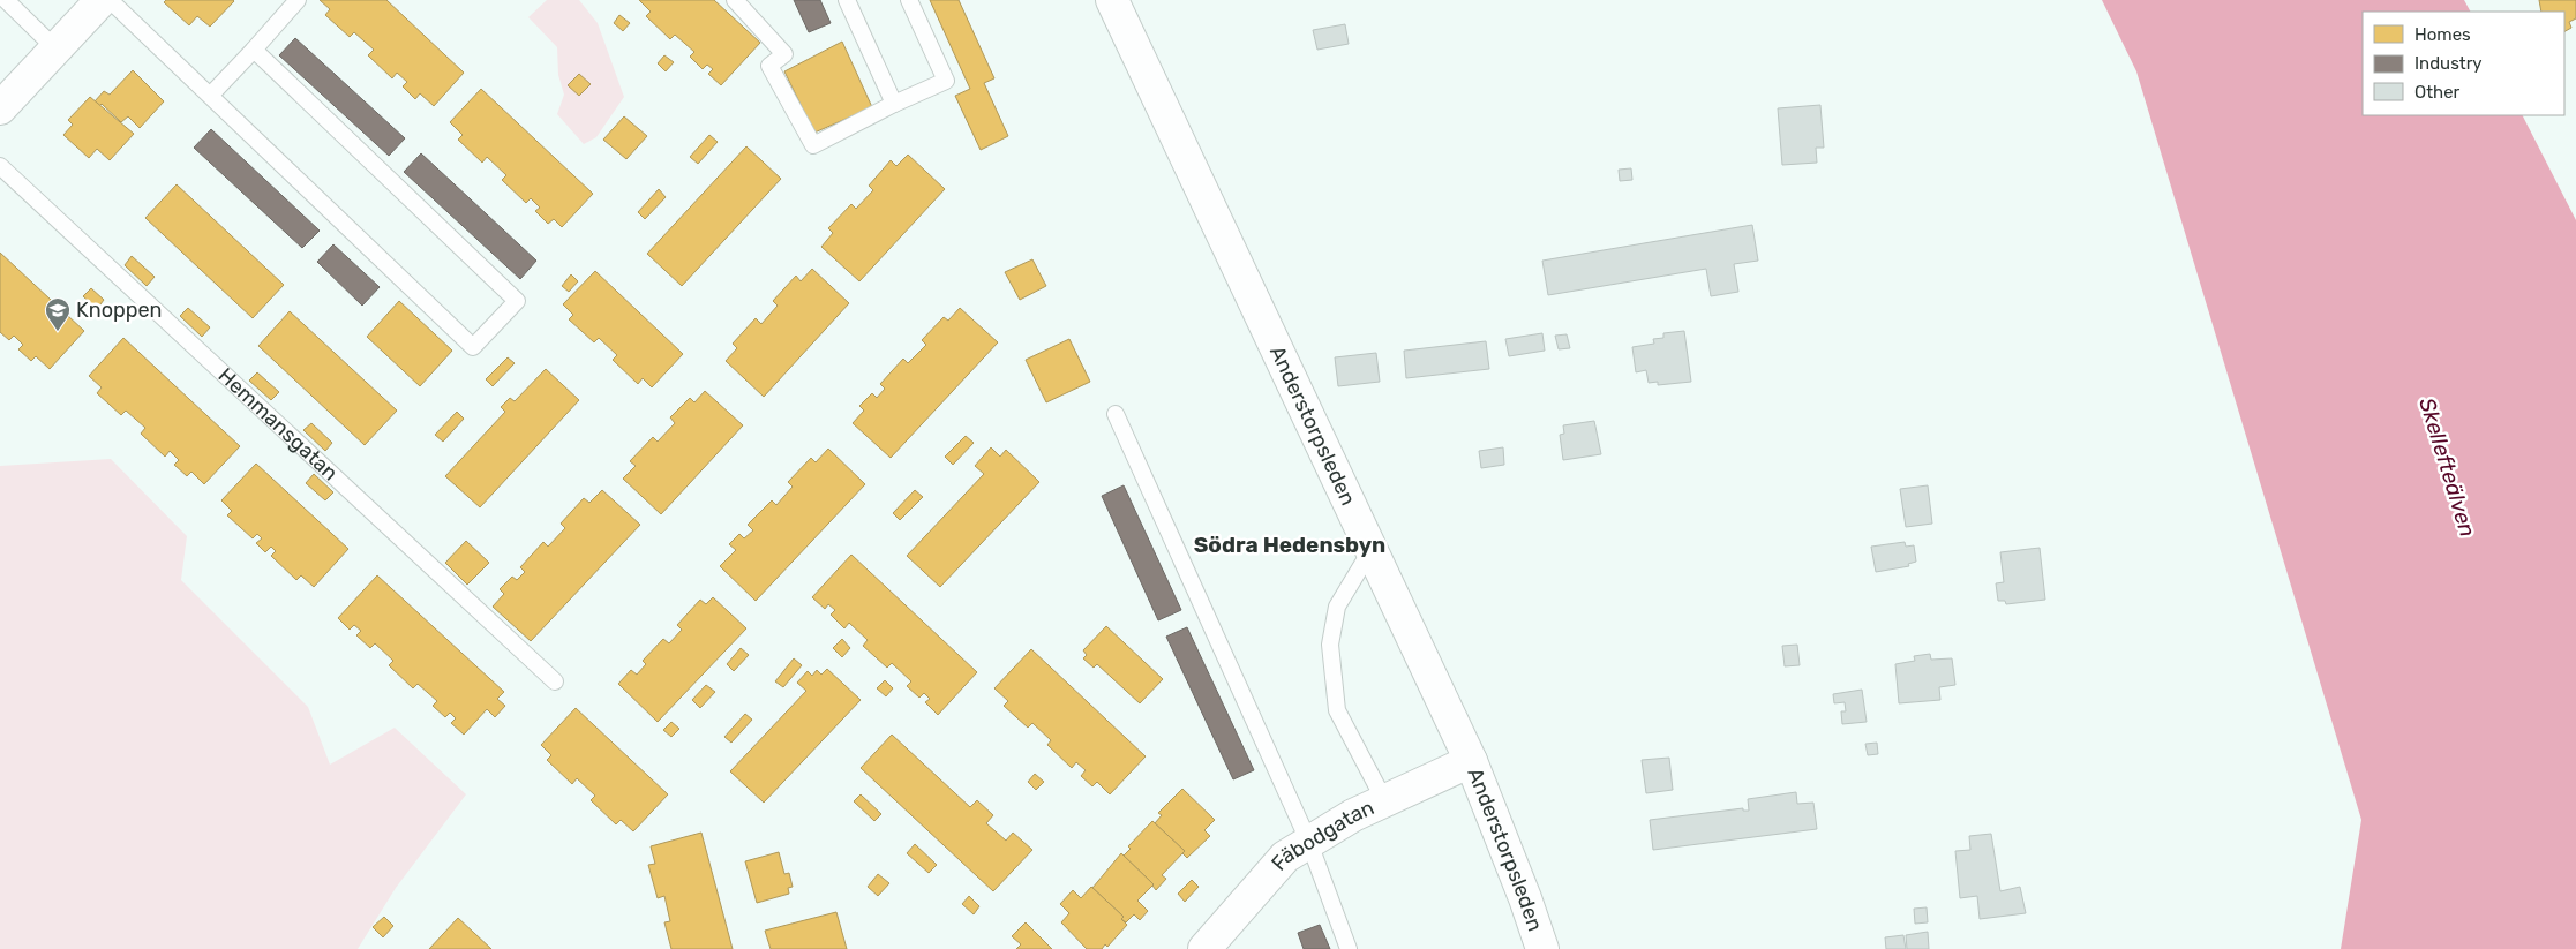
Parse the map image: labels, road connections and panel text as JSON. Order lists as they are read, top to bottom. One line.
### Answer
{"streets":{"main road":["Anderstorpsleden","Fäbodgatan"],"lane":["Hemmansgatan"]},"crossings":[["Anderstorpsleden","Fäbodgatan"]],"districts":["Södra Hedensbyn"],"water":["Skellefteälven"],"places":{"school or university":["Knoppen"]},"legend":["Homes","Industry","Other"]}
